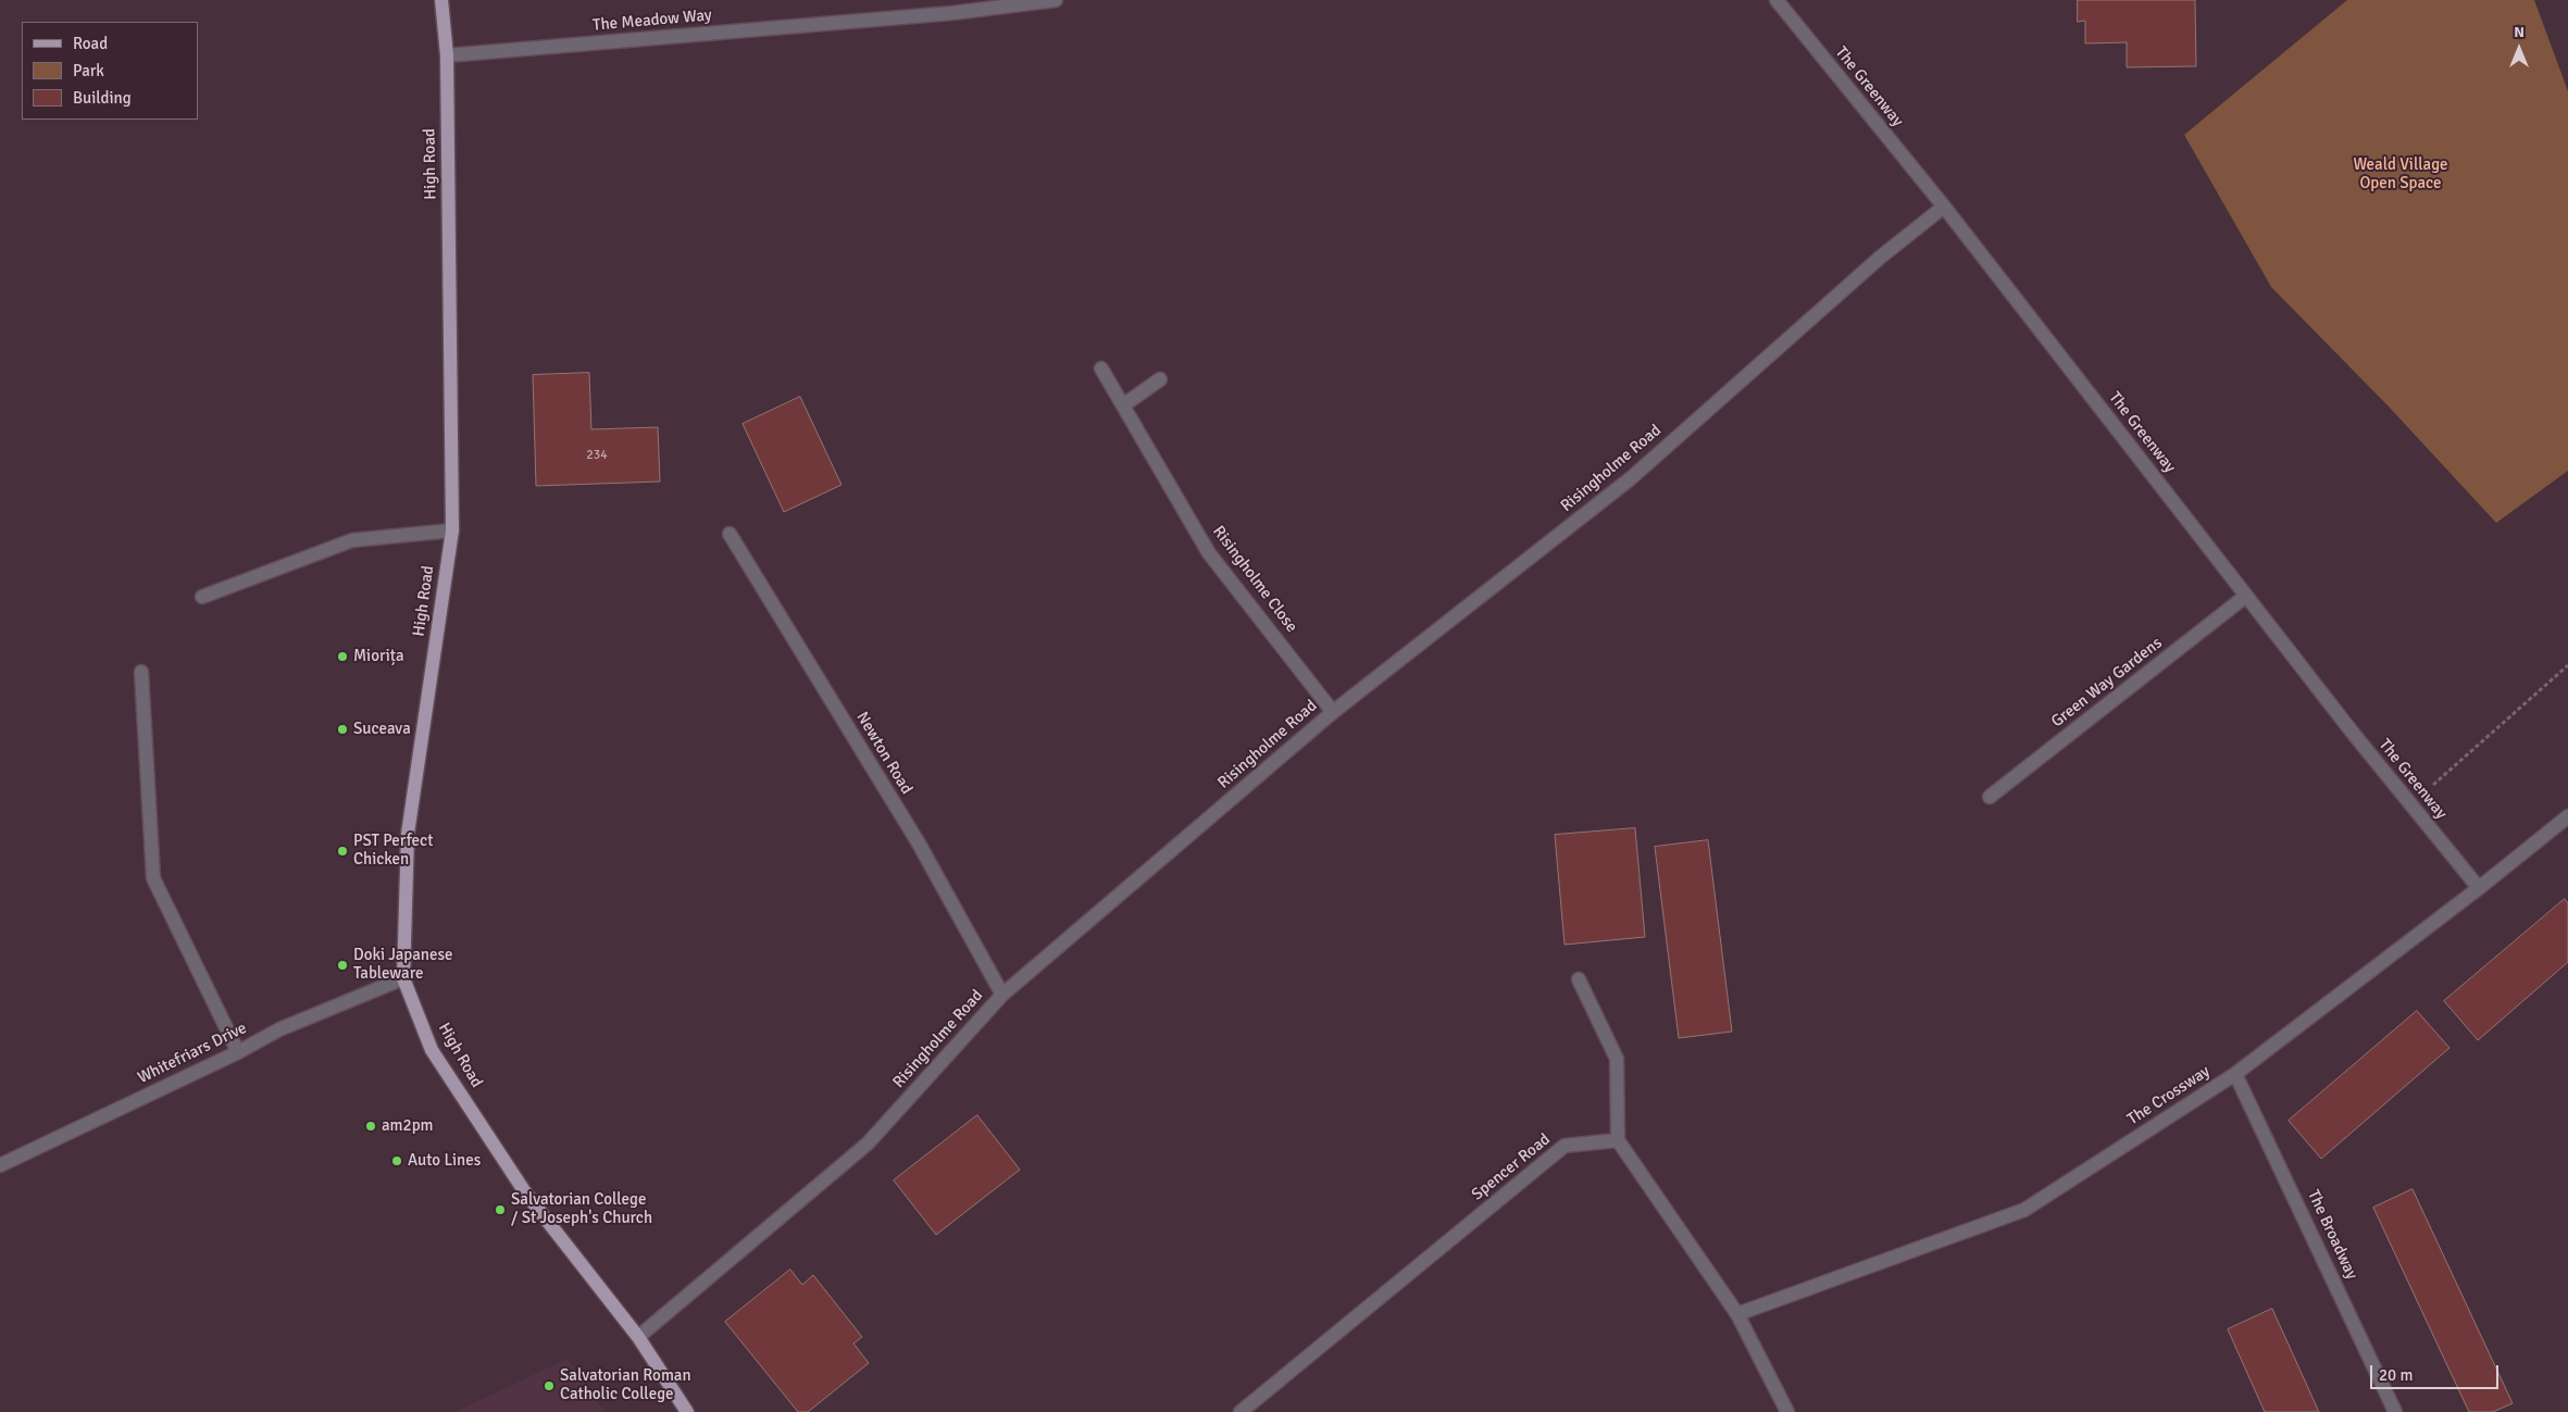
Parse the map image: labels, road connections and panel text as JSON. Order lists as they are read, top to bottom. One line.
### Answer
{"streets":{"main road":["High Road"],"street":["The Meadow Way","The Greenway","Risingholme Road","Risingholme Close","Green Way Gardens","Newton Road","Whitefriars Drive","The Crossway","Spencer Road","The Broadway"]},"crossings":[["The Meadow Way","High Road"],["The Greenway","Risingholme Road"],["The Greenway","Green Way Gardens"],["The Greenway","The Crossway"],["High Road","Risingholme Road"],["High Road","Whitefriars Drive"],["Risingholme Road","Risingholme Close"],["Risingholme Road","Newton Road"],["The Crossway","The Broadway"]],"parks":["Weald Village Open Space"],"places":["Miorița","Suceava","PST Perfect Chicken","Doki Japanese Tableware","am2pm","Auto Lines","Salvatorian College / St Joseph's Church","Salvatorian Roman Catholic College"],"house_numbers":["234"],"legend":["Road","Park","Building"],"scale_bar":"20 m","north":"top"}
